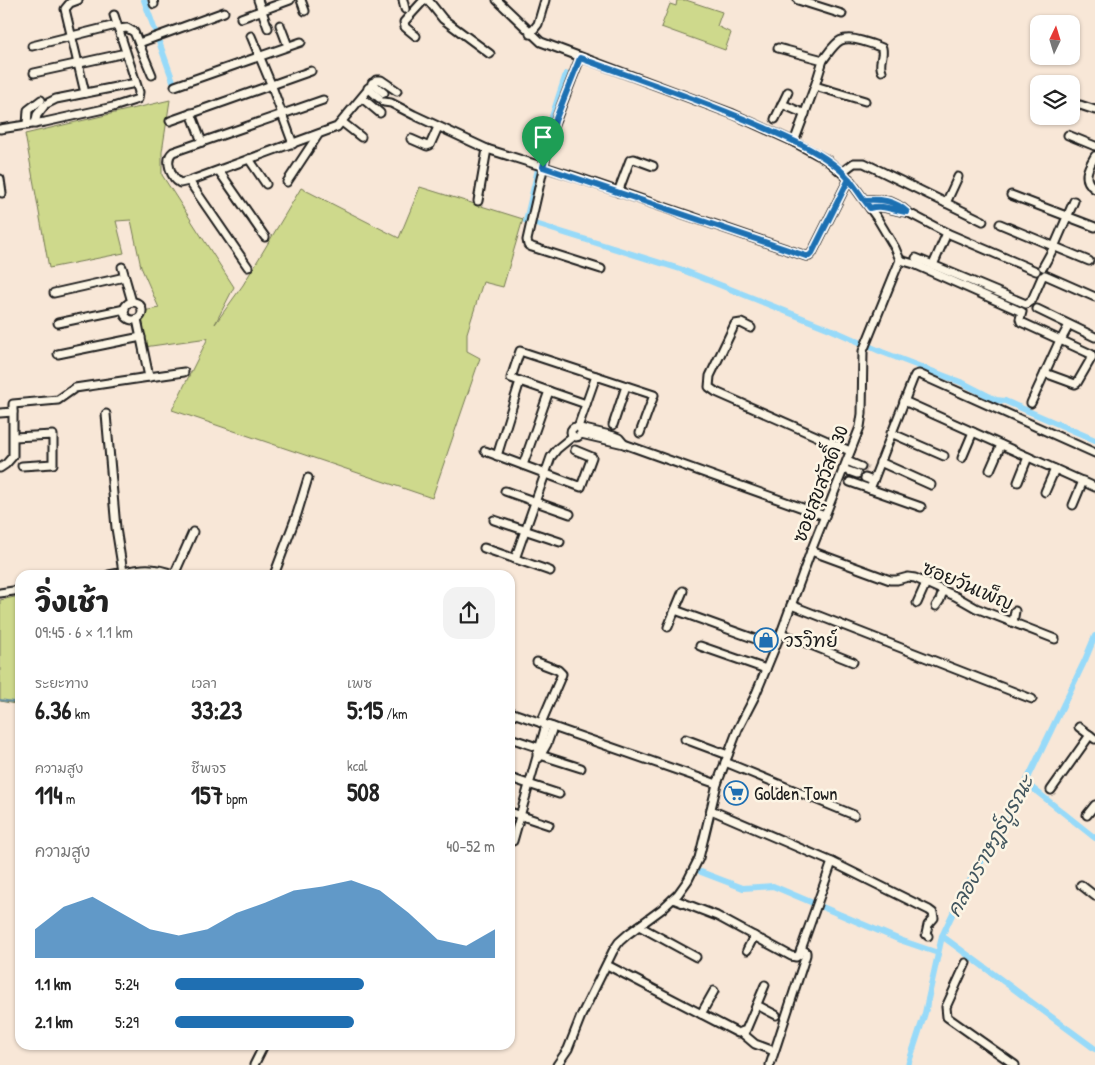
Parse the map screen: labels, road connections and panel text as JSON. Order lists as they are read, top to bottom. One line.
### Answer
{"streets":{"street":["ซอยสุขสวัสดิ์ 30","ซอยวันเพ็ญ"]},"crossings":[["ซอยสุขสวัสดิ์ 30","ซอยวันเพ็ญ"]],"water":["คลองราษฎร์บูรณะ"],"places":{"shop":["วรวิทย์"],"supermarket":["Golden Town"]},"north":"top","page":{"heading":["วิ่งเช้า","09:45 · 6 × 1.1 km"],"stats":[["ระยะทาง","6.36 km"],["เวลา","33:23"],["เพซ","5:15 /km"],["ความสูง","114 m"],["ชีพจร","157 bpm"],["kcal","508"]],"chart":["ความสูง","40–52 m"],"list":[{"name":"1.1 km","note":"5:24"},{"name":"2.1 km","note":"5:29"}]}}
